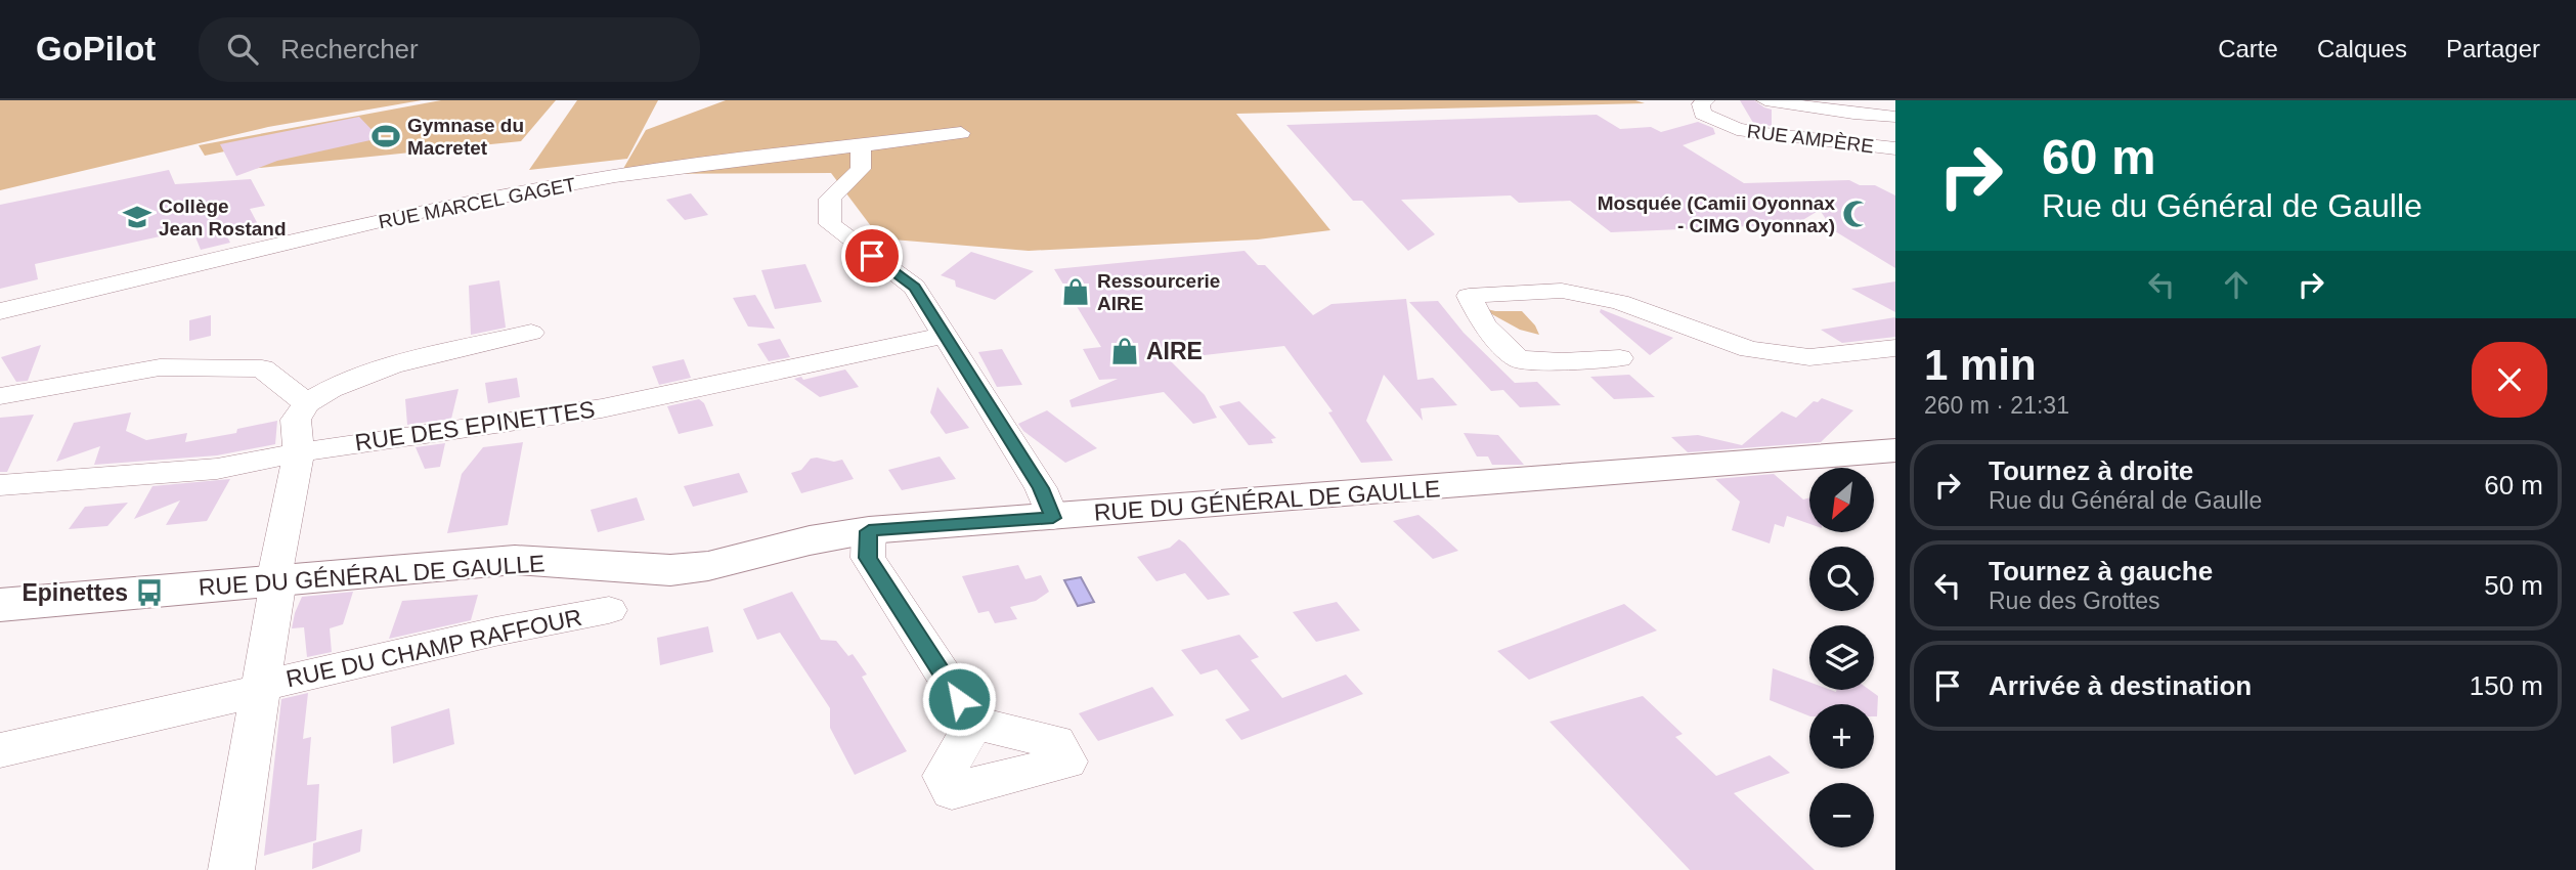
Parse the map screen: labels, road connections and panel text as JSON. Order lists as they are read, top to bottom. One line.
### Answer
{"streets":{"main road":["RUE DU GÉNÉRAL DE GAULLE"],"street":["RUE AMPÈRE","RUE MARCEL GAGET","RUE DES EPINETTES","RUE DU CHAMP RAFFOUR"]},"places":{"sports":["Gymnase du Macretet"],"mosque":["Mosquée (Camii Oyonnax - CIMG Oyonnax)"],"school or university":["Collège Jean Rostand"],"shop":["Ressourcerie AIRE","AIRE"],"bus stop":["Epinettes"]},"north":"bottom left","page":{"header":"GoPilot","search":"Rechercher","nav":["Carte","Calques","Partager"],"turn":["60 m","Rue du Général de Gaulle"],"heading":["1 min","260 m · 21:31"],"list":[{"name":"Tournez à droite","note":"Rue du Général de Gaulle","value":"60 m"},{"name":"Tournez à gauche","note":"Rue des Grottes","value":"50 m"},{"name":"Arrivée à destination","value":"150 m"}],"map_buttons":["+","−"]}}
